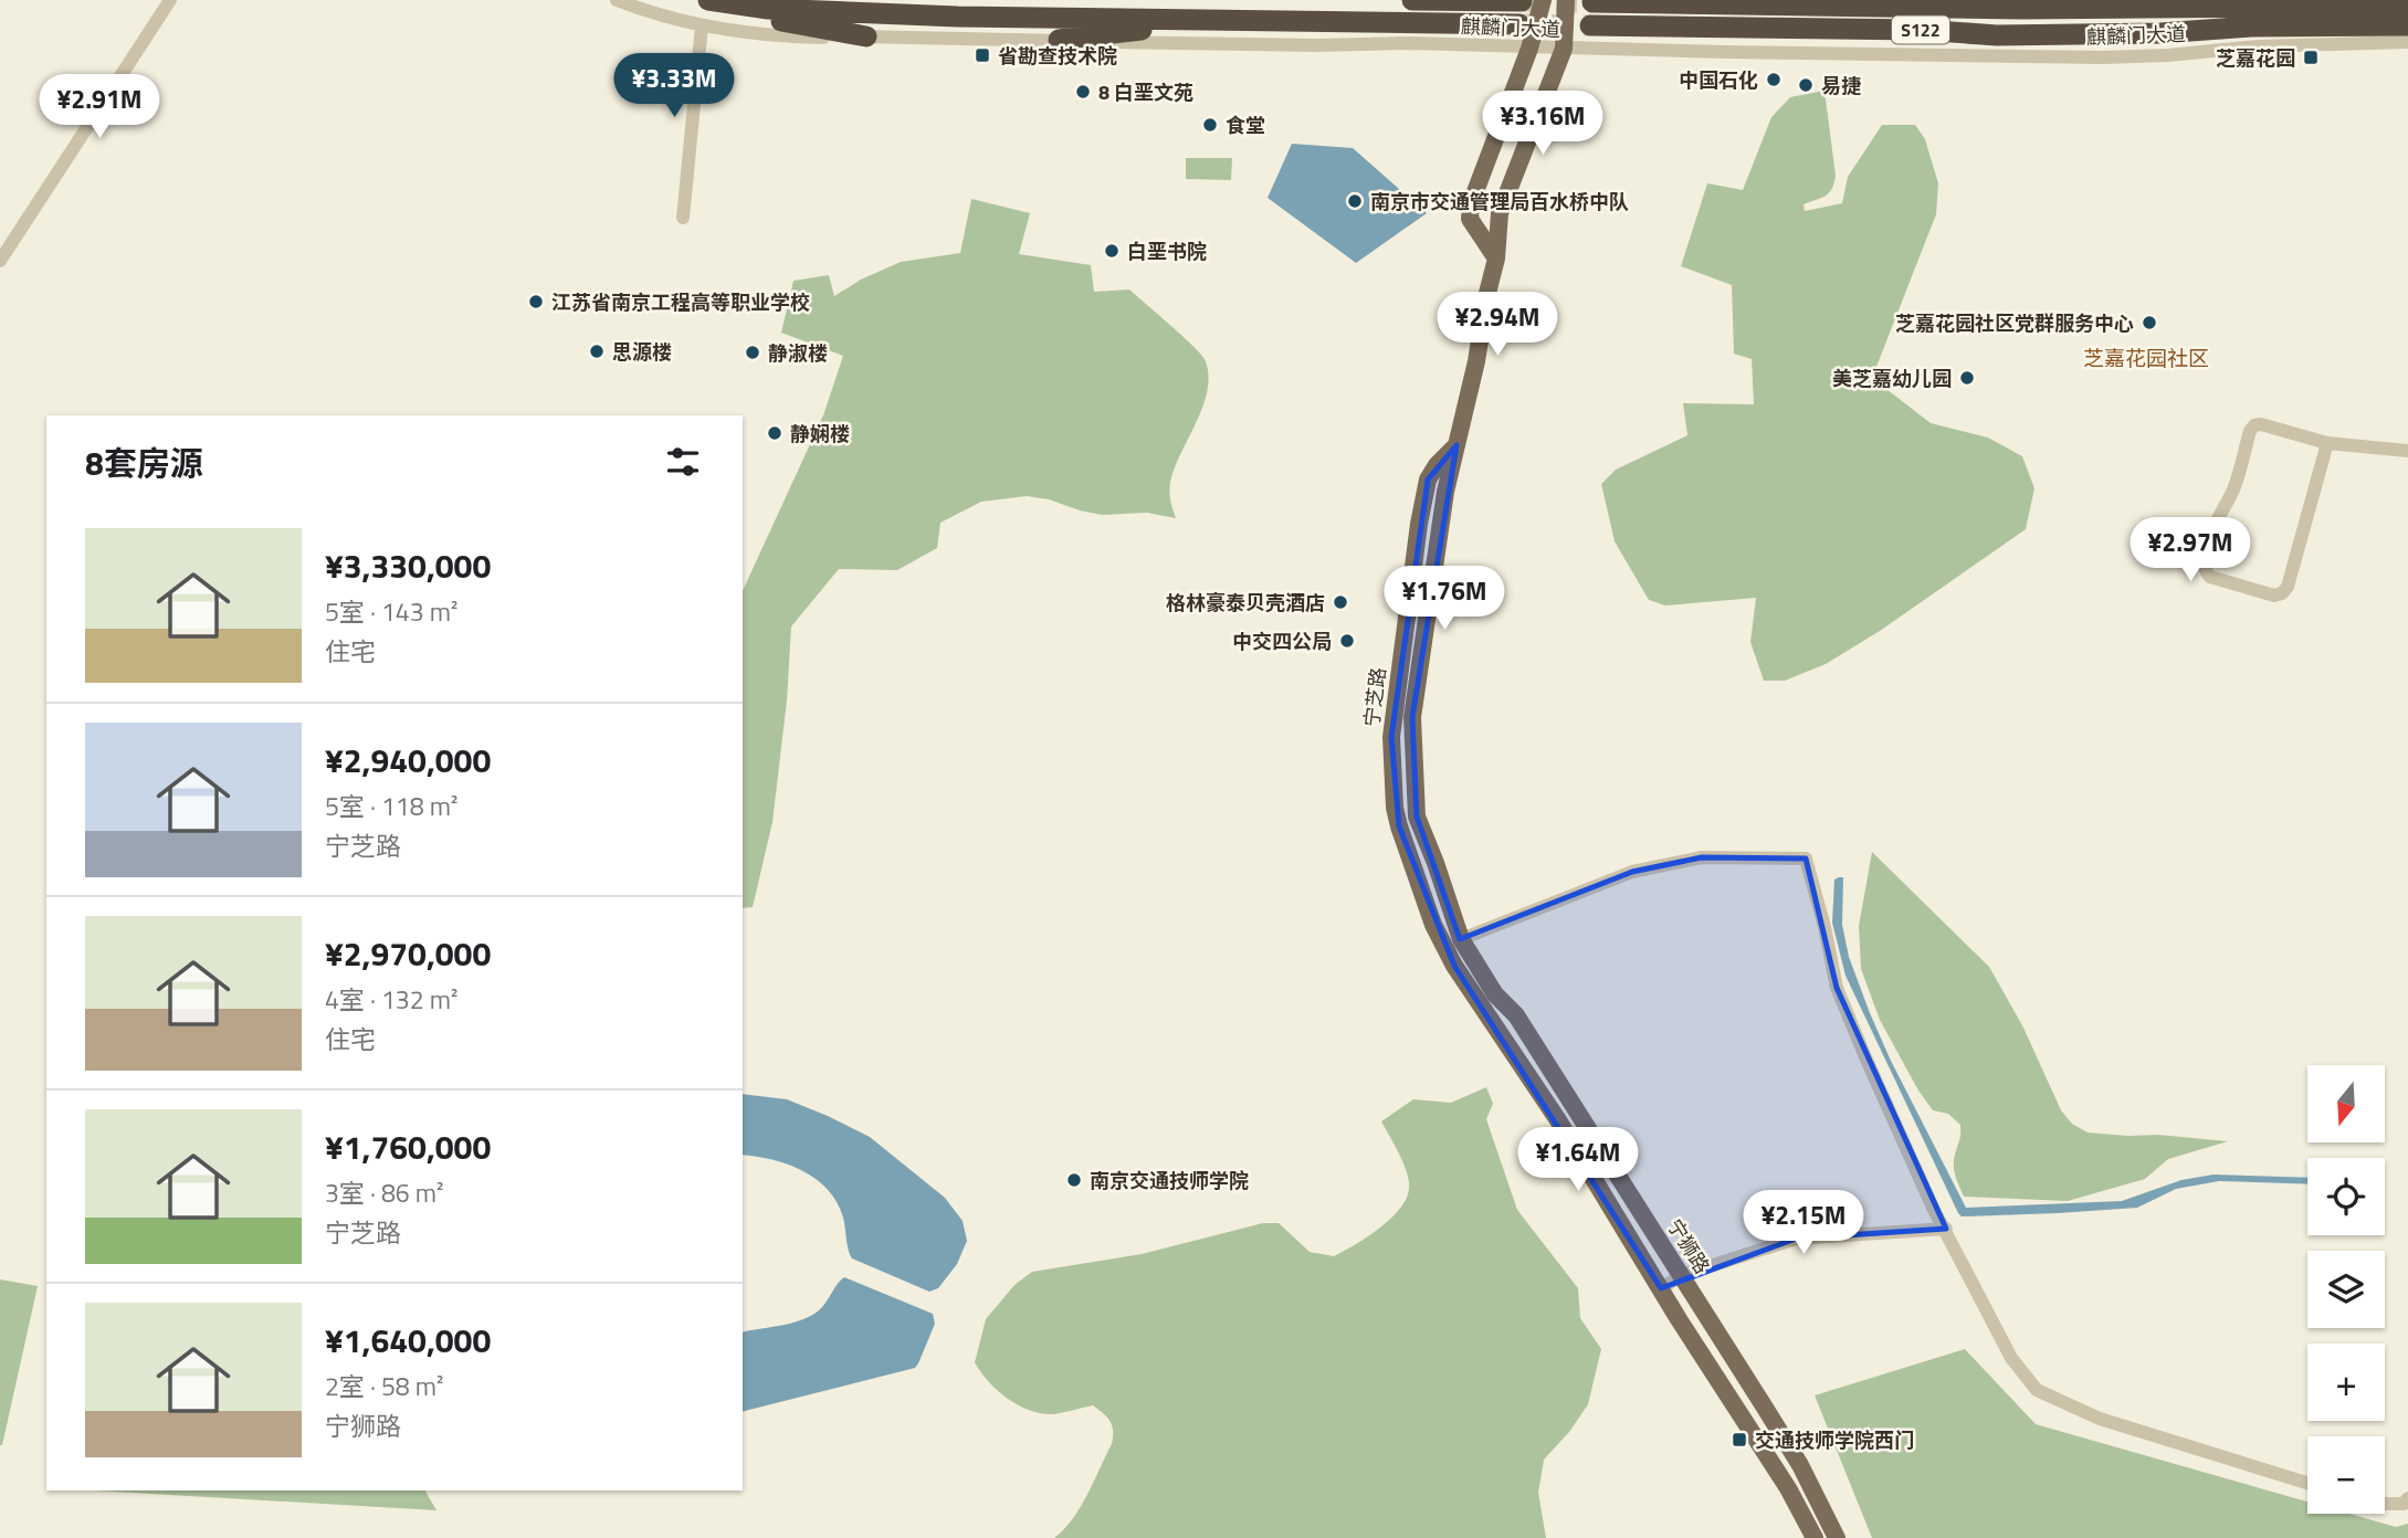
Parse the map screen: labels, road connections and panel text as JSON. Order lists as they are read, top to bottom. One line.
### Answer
{"streets":{"highway":["S122"],"main road":["宁芝路","宁狮路"],"street":["麒麟门大道"]},"crossings":[["麒麟门大道","宁芝路"],["宁芝路","宁狮路"]],"districts":["芝嘉花园社区"],"places":{"transit":["省勘查技术院","芝嘉花园","交通技师学院西门"],"other":["中国石化","易捷","8 白垩文苑","食堂","南京市交通管理局百水桥中队","白垩书院","江苏省南京工程高等职业学校","芝嘉花园社区党群服务中心","思源楼","静淑楼","美芝嘉幼儿园","静娴楼","格林豪泰贝壳酒店","中交四公局","南京交通技师学院"]},"north":"bottom","page":{"price":["¥3.33M","¥2.91M","¥3.16M","¥2.94M","¥2.97M","¥1.76M","¥1.64M","¥2.15M"],"heading":"8套房源","list":[{"name":"¥3,330,000","note":"5室 · 143 m² · 住宅"},{"name":"¥2,940,000","note":"5室 · 118 m² · 宁芝路"},{"name":"¥2,970,000","note":"4室 · 132 m² · 住宅"},{"name":"¥1,760,000","note":"3室 · 86 m² · 宁芝路"},{"name":"¥1,640,000","note":"2室 · 58 m² · 宁狮路"}],"map_buttons":["+","−"]}}
